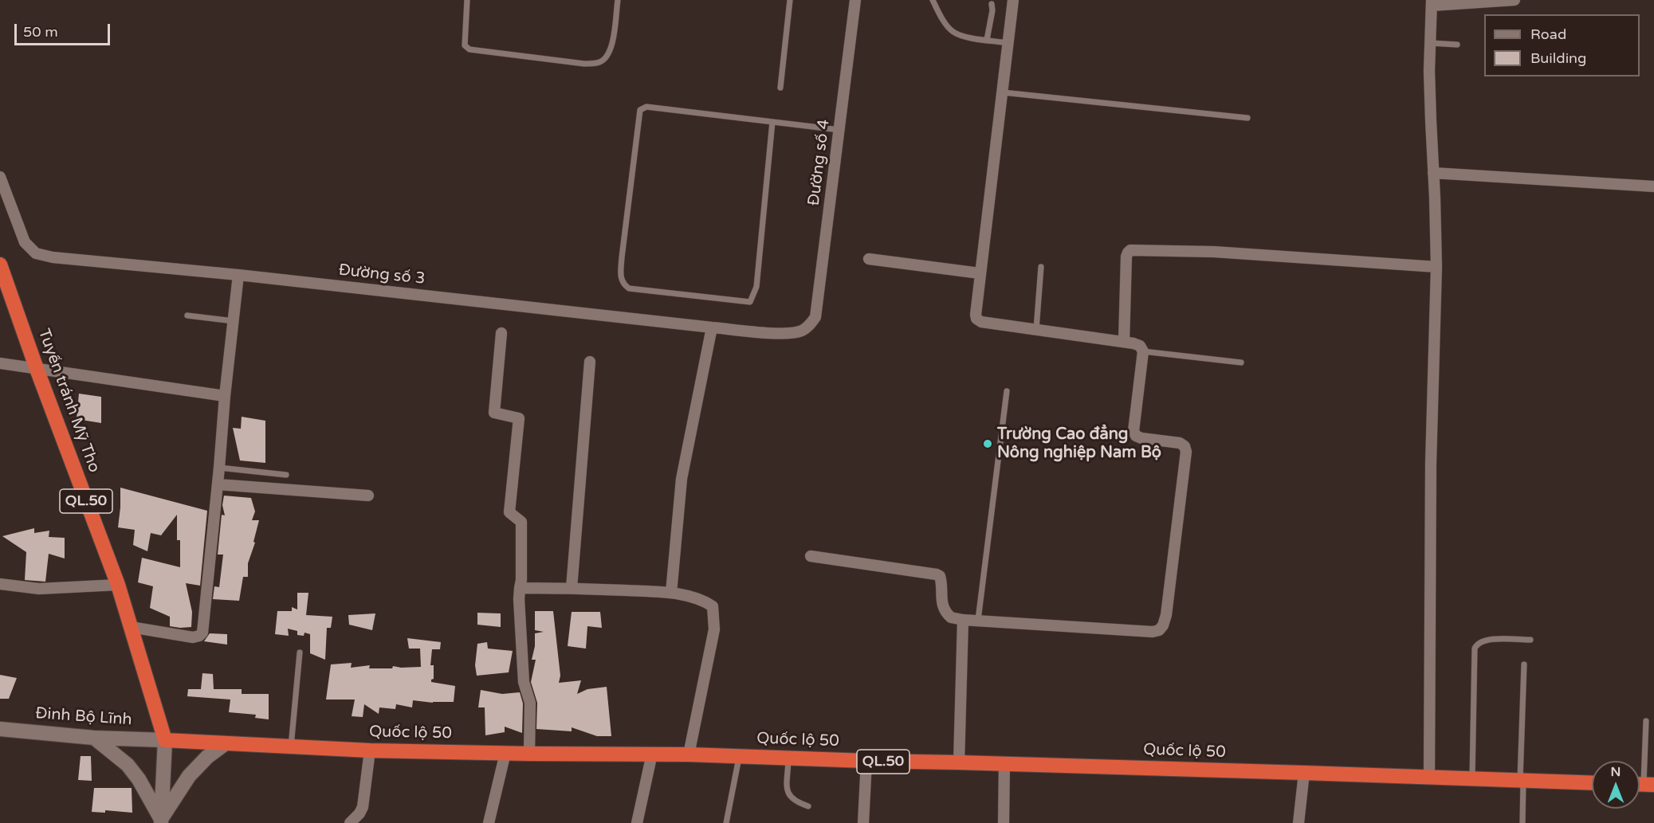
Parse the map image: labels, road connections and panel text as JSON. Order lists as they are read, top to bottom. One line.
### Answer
{"streets":{"highway":["Tuyến tránh Mỹ Tho","QL.50","Quốc lộ 50"],"main road":["Đinh Bộ Lĩnh"],"street":["Đường số 4","Đường số 3"]},"crossings":[["Đường số 4","Đường số 3"],["Tuyến tránh Mỹ Tho","Đinh Bộ Lĩnh"],["Tuyến tránh Mỹ Tho","Quốc lộ 50"],["Đinh Bộ Lĩnh","Quốc lộ 50"]],"places":["Trường Cao đẳng Nông nghiệp Nam Bộ"],"legend":["Road","Building"],"scale_bar":"50 m","north":"top"}
